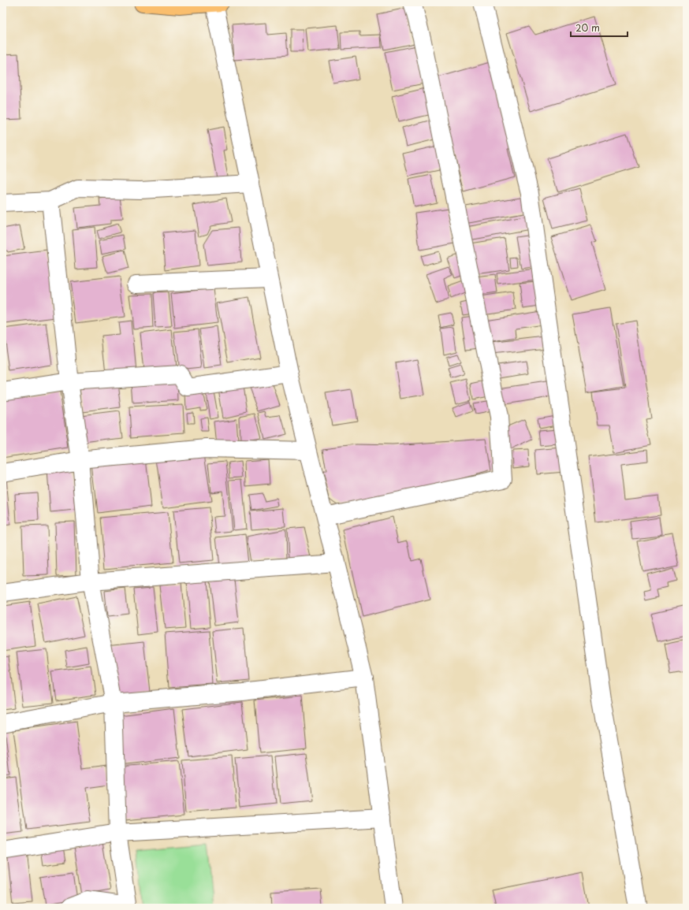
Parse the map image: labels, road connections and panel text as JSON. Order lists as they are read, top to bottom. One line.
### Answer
{"scale_bar":"20 m"}
